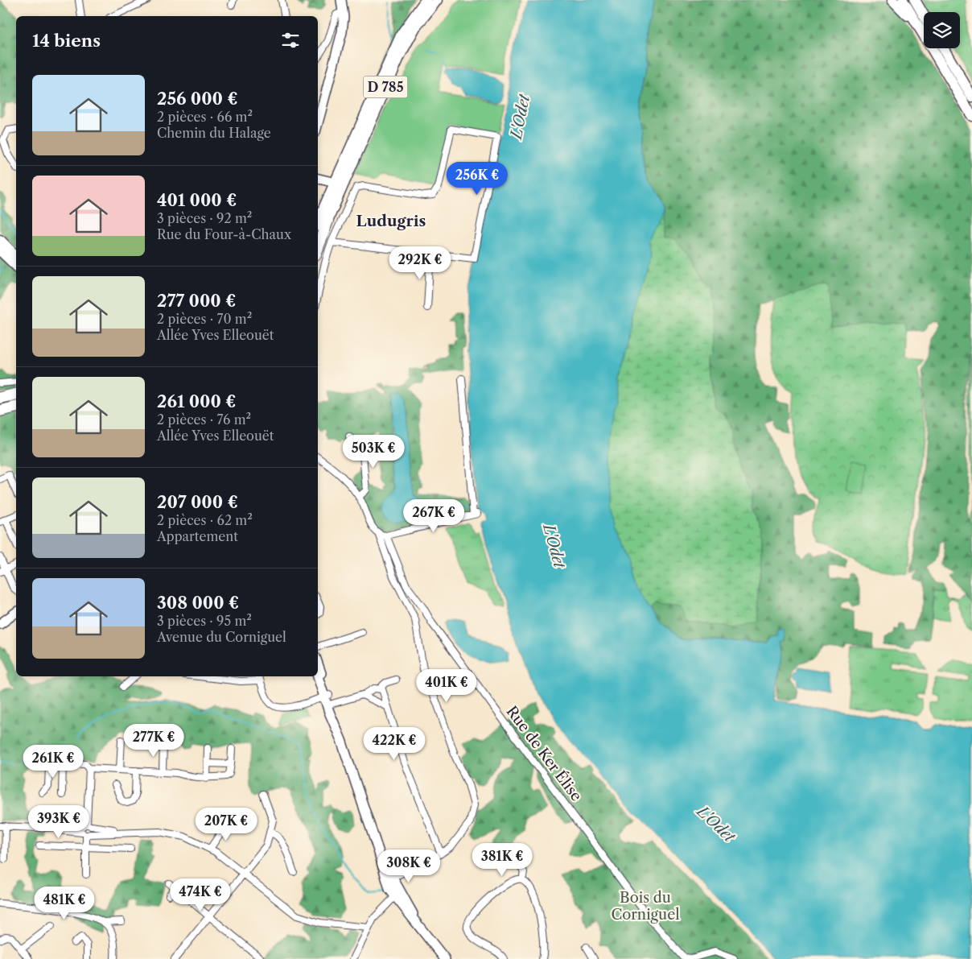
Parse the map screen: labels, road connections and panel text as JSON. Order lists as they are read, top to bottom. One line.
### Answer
{"streets":{"highway":["D 785"],"street":["Rue de Ker Élise"]},"districts":["Ludugris"],"water":["L'Odet"],"parks":["Bois du Corniguel"],"page":{"heading":"14 biens","list":[{"name":"256 000 €","note":"2 pièces · 66 m² · Chemin du Halage"},{"name":"401 000 €","note":"3 pièces · 92 m² · Rue du Four-à-Chaux"},{"name":"277 000 €","note":"2 pièces · 70 m² · Allée Yves Elleouët"},{"name":"261 000 €","note":"2 pièces · 76 m² · Allée Yves Elleouët"},{"name":"207 000 €","note":"2 pièces · 62 m² · Appartement"},{"name":"308 000 €","note":"3 pièces · 95 m² · Avenue du Corniguel"}],"price":["256K €","292K €","503K €","267K €","401K €","277K €","422K €","261K €","393K €","207K €","381K €","308K €","474K €","481K €"]}}
